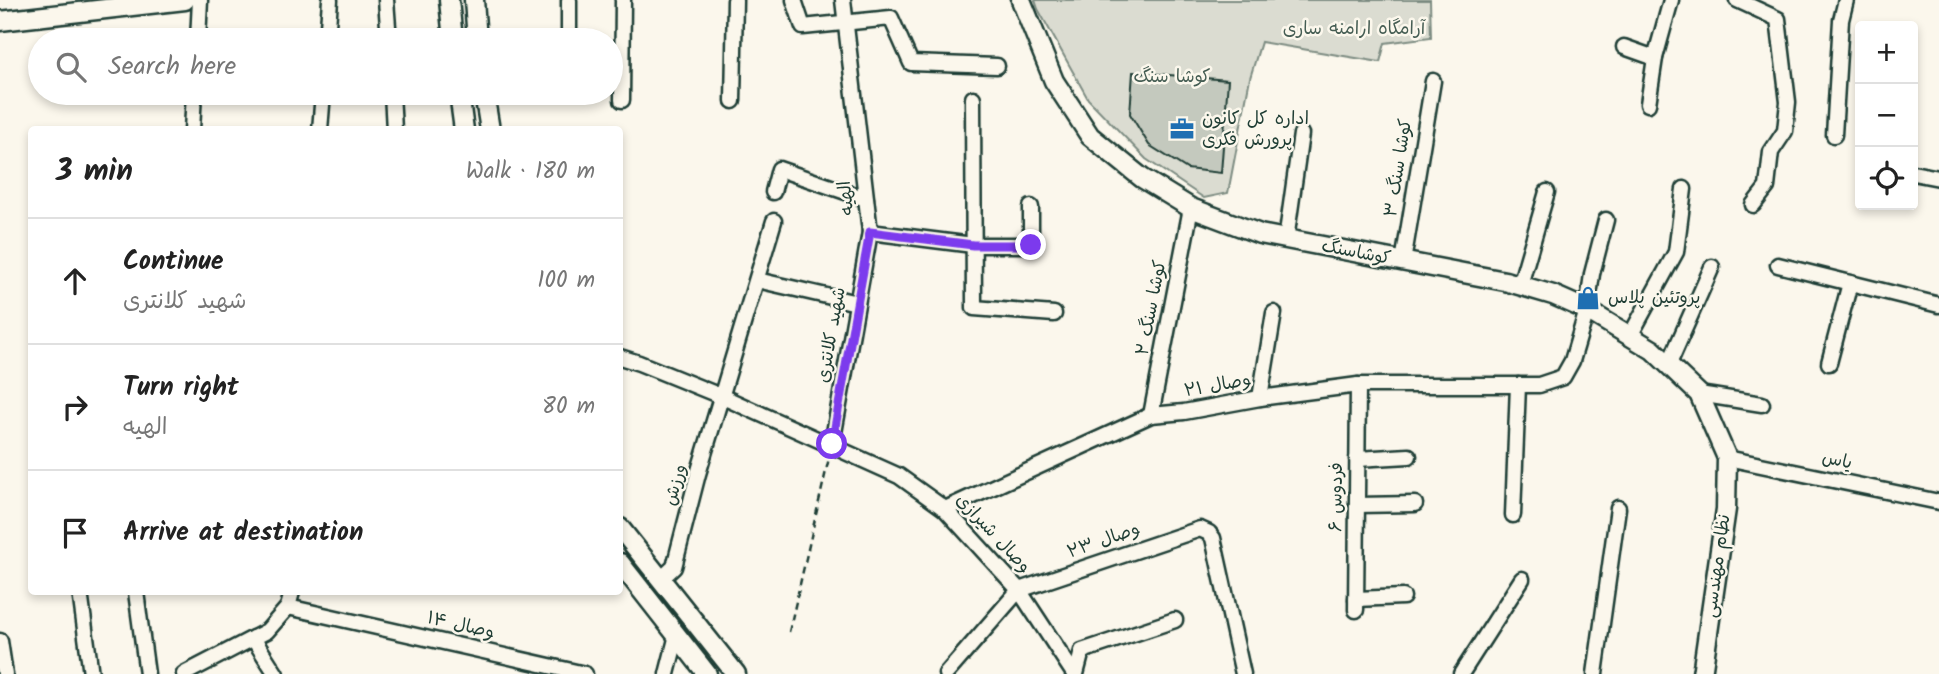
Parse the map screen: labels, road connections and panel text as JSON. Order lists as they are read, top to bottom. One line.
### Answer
{"streets":{"main road":["کوشاسنگ","نظام مهندسی"],"street":["کوشا سنگ ۳","الهیه","کوشا سنگ ۲","شهید کلانتری","وصال ۲۱","یاس","ورزش","فردوس ۶","وصال شیرازی","وصال ۲۳","وصال ۱۴"]},"crossings":[["کوشا سنگ ۳","کوشاسنگ"],["الهیه","شهید کلانتری"],["کوشاسنگ","کوشا سنگ ۲"],["کوشاسنگ","وصال ۲۱"],["کوشاسنگ","یاس"],["کوشاسنگ","نظام مهندسی"],["کوشا سنگ ۲","وصال ۲۱"],["شهید کلانتری","وصال شیرازی"],["وصال ۲۱","فردوس ۶"],["وصال ۲۱","وصال شیرازی"],["یاس","نظام مهندسی"],["ورزش","وصال شیرازی"],["وصال شیرازی","وصال ۲۳"]],"parks":["آرامگاه ارامنه ساری","کوشا سنگ"],"places":{"office":["اداره کل کانون پرورش فکری"],"shop":["پروتئین پلاس"]},"page":{"map_buttons":["+","−"],"search":"Search here","heading":["3 min","Walk · 180 m"],"list":[["Continue","شهید کلانتری","100 m"],["Turn right","الهیه","80 m"],"Arrive at destination"]}}
